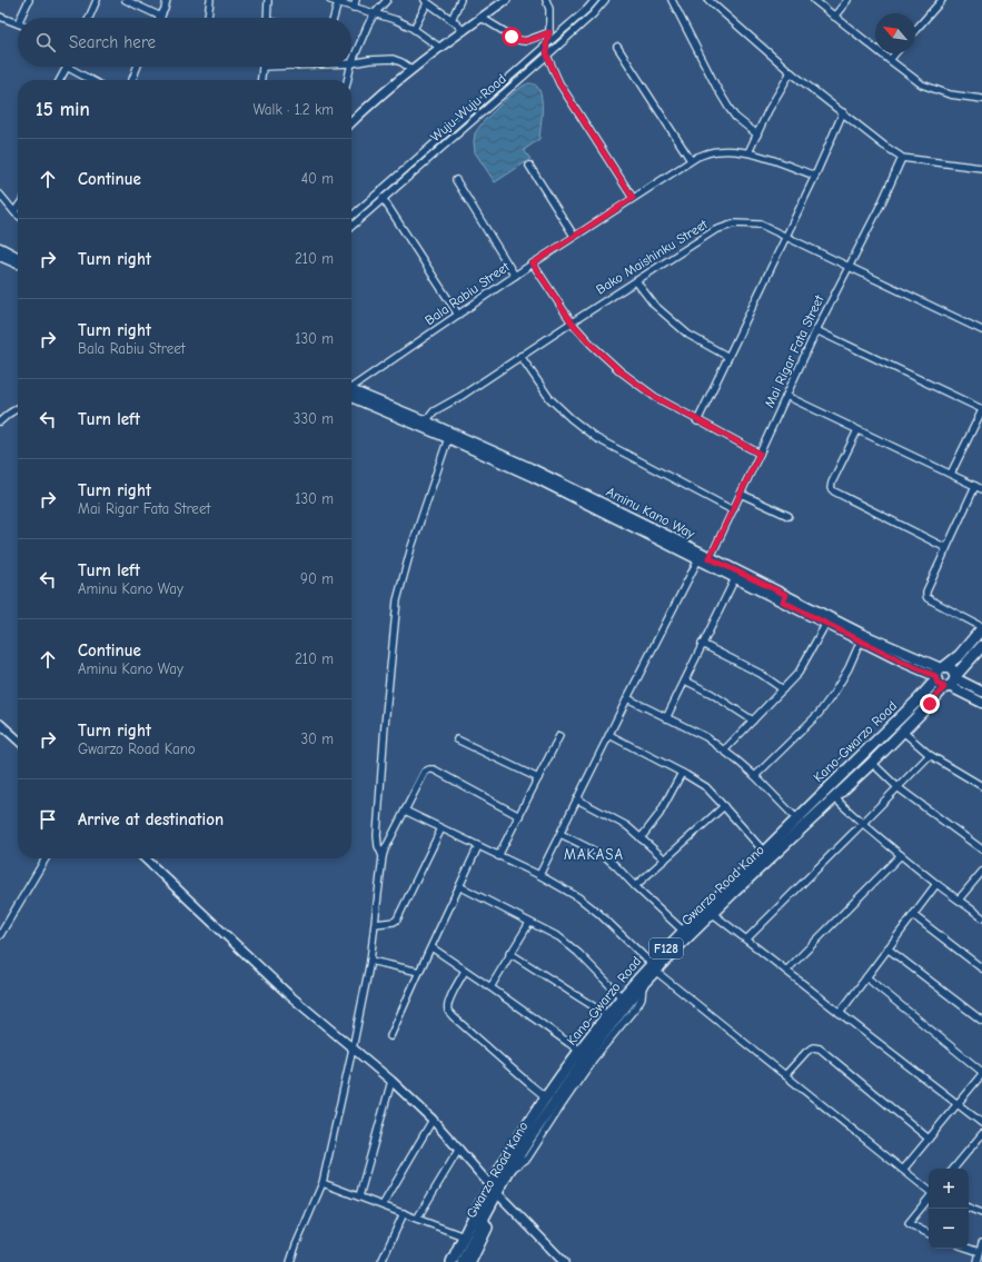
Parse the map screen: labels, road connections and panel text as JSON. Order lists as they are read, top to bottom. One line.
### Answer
{"streets":{"main road":["Aminu Kano Way","Kano-Gwarzo Road","Gwarzo Road Kano","F128"],"street":["Wuju-Wuju Road","Bako Maishinku Street","Bala Rabiu Street","Mai Rigar Fata Street"]},"crossings":[["Bako Maishinku Street","Mai Rigar Fata Street"],["Bako Maishinku Street","Aminu Kano Way"],["Mai Rigar Fata Street","Aminu Kano Way"],["Aminu Kano Way","Kano-Gwarzo Road"],["Aminu Kano Way","Gwarzo Road Kano"],["Aminu Kano Way","F128"],["Kano-Gwarzo Road","Gwarzo Road Kano"],["Kano-Gwarzo Road","F128"],["Gwarzo Road Kano","F128"]],"districts":["MAKASA"],"north":"top left","page":{"search":"Search here","heading":["15 min","Walk · 1.2 km"],"list":[["Continue","40 m"],["Turn right","210 m"],["Turn right","Bala Rabiu Street","130 m"],["Turn left","330 m"],["Turn right","Mai Rigar Fata Street","130 m"],["Turn left","Aminu Kano Way","90 m"],["Continue","Aminu Kano Way","210 m"],["Turn right","Gwarzo Road Kano","30 m"],"Arrive at destination"],"map_buttons":["+","−"]}}
